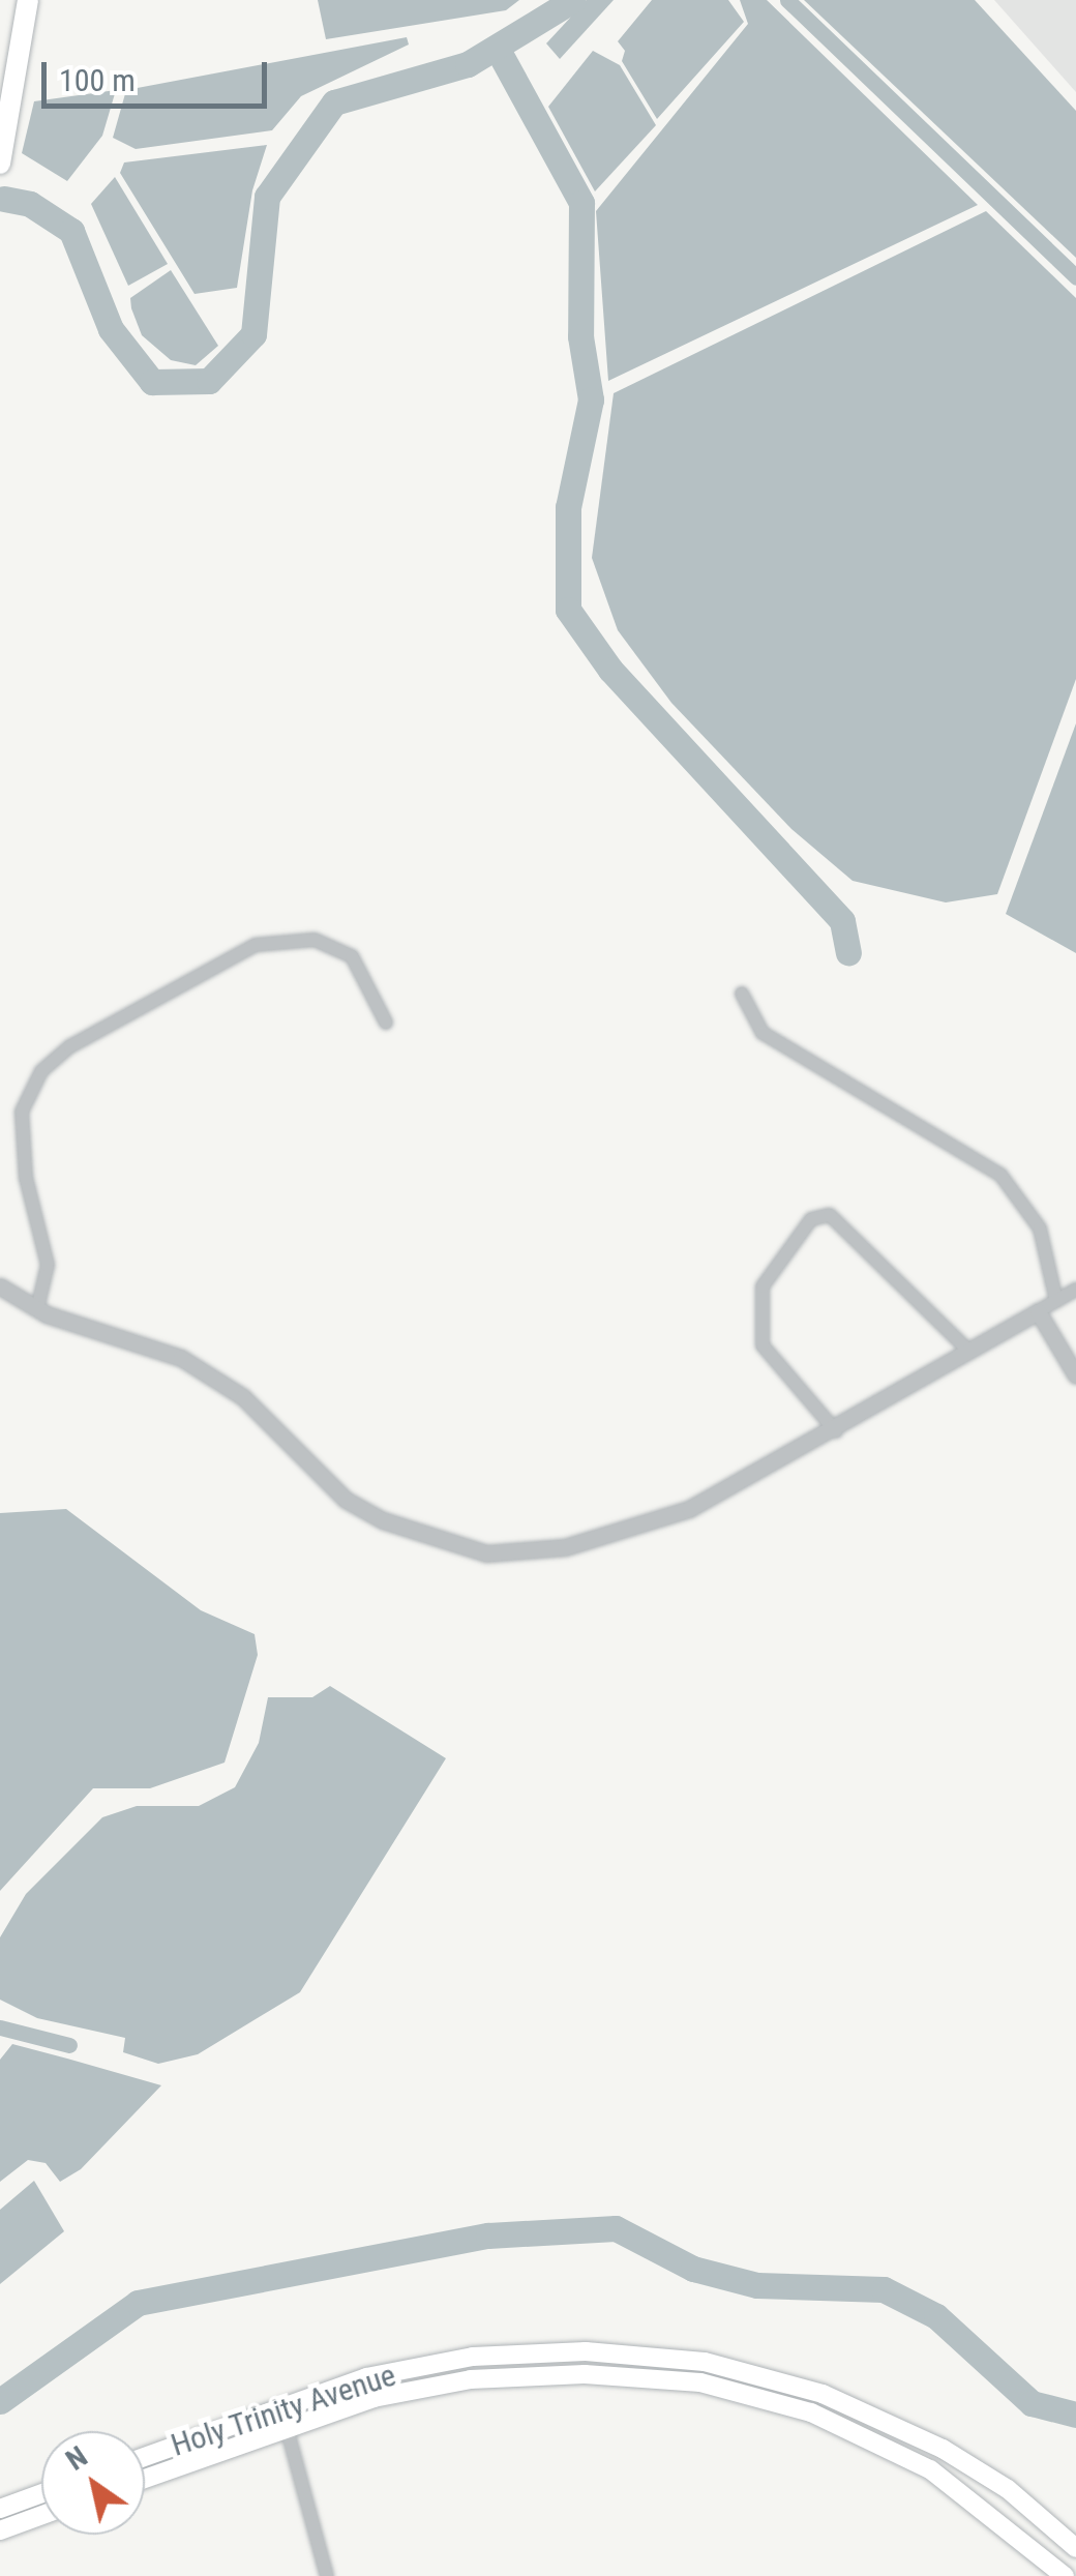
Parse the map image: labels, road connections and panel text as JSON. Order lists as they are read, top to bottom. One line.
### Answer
{"streets":{"main road":["Holy Trinity Avenue"]},"scale_bar":"100 m","north":"top left"}
